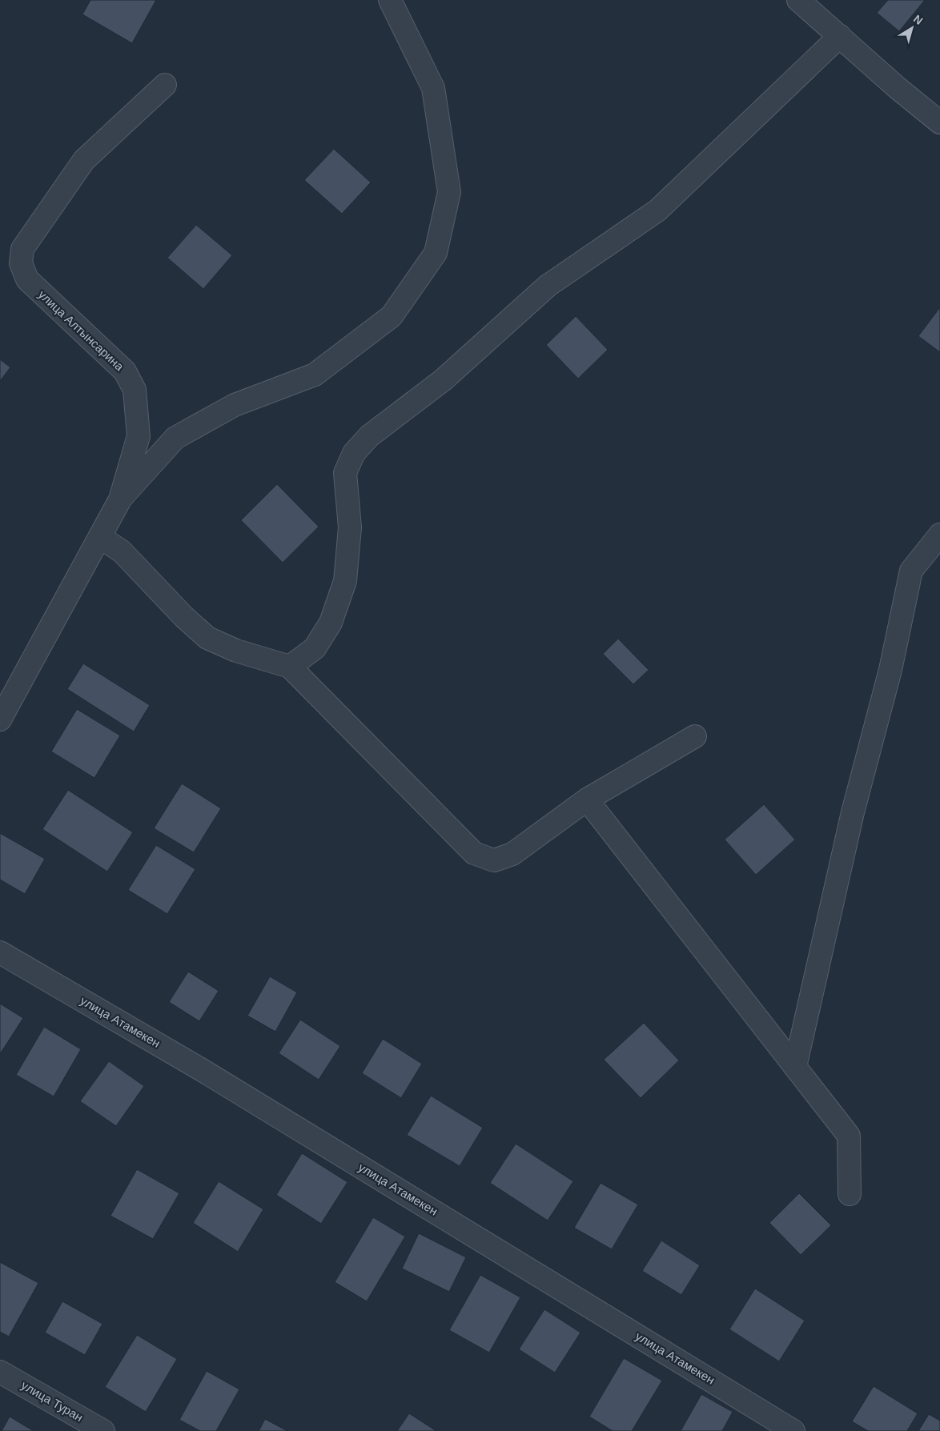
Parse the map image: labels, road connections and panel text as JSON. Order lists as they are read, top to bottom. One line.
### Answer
{"streets":{"street":["улица Алтынсарина","улица Атамекен","улица Туран"]},"north":"top right"}
